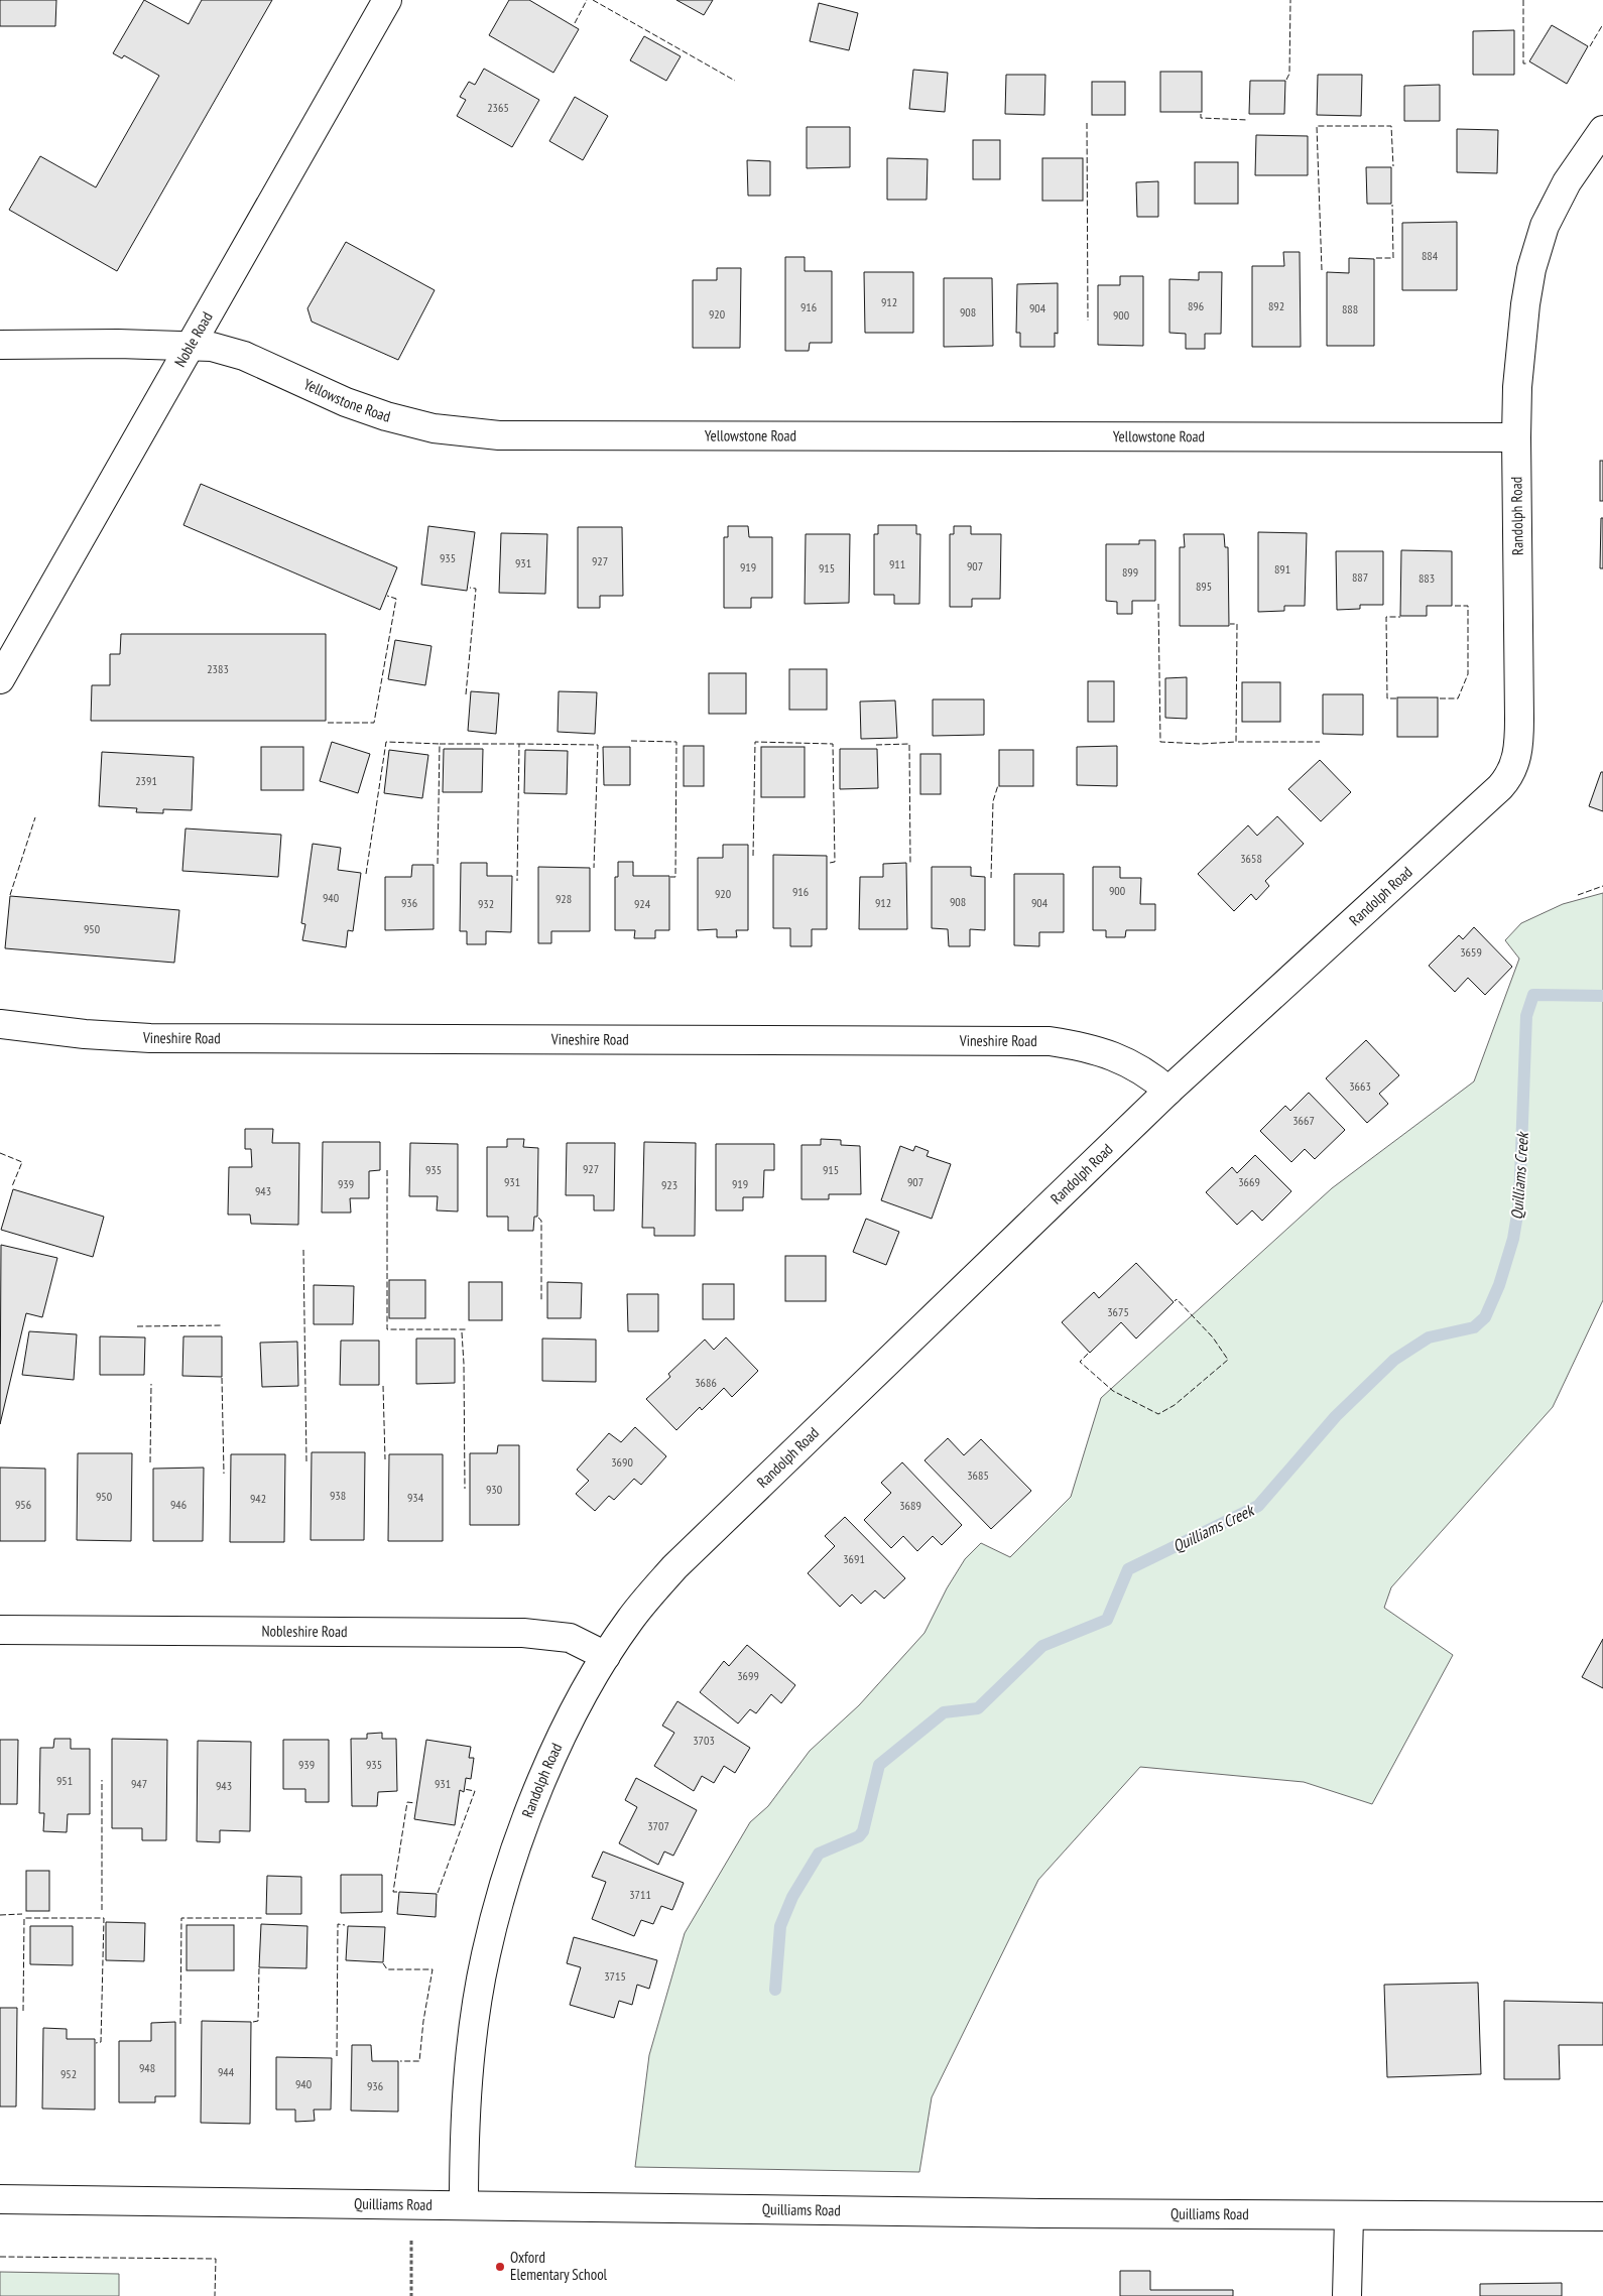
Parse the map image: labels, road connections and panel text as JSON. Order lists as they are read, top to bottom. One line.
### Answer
{"streets":{"street":["Noble Road","Yellowstone Road","Randolph Road","Vineshire Road","Nobleshire Road","Quilliams Road"]},"crossings":[["Noble Road","Yellowstone Road"],["Yellowstone Road","Randolph Road"],["Randolph Road","Vineshire Road"],["Randolph Road","Nobleshire Road"],["Randolph Road","Quilliams Road"]],"water":["Quilliams Creek"],"places":["Oxford Elementary School"],"house_numbers":["2365","884","912","896","892","916","904","888","908","920","900","935","927","931","911","907","919","915","891","899","887","883","895","2383","2391","3658","900","916","920","940","928","908","936","912","904","932","924","950","3659","3663","3667","927","935","915","931","907","3669","939","919","923","943","3675","3686","3690","3685","930","938","950","934","942","956","946","3689","3691","3699","3703","939","935","951","947","931","943","3707","3711","3715","948","944","952","940","936"]}
